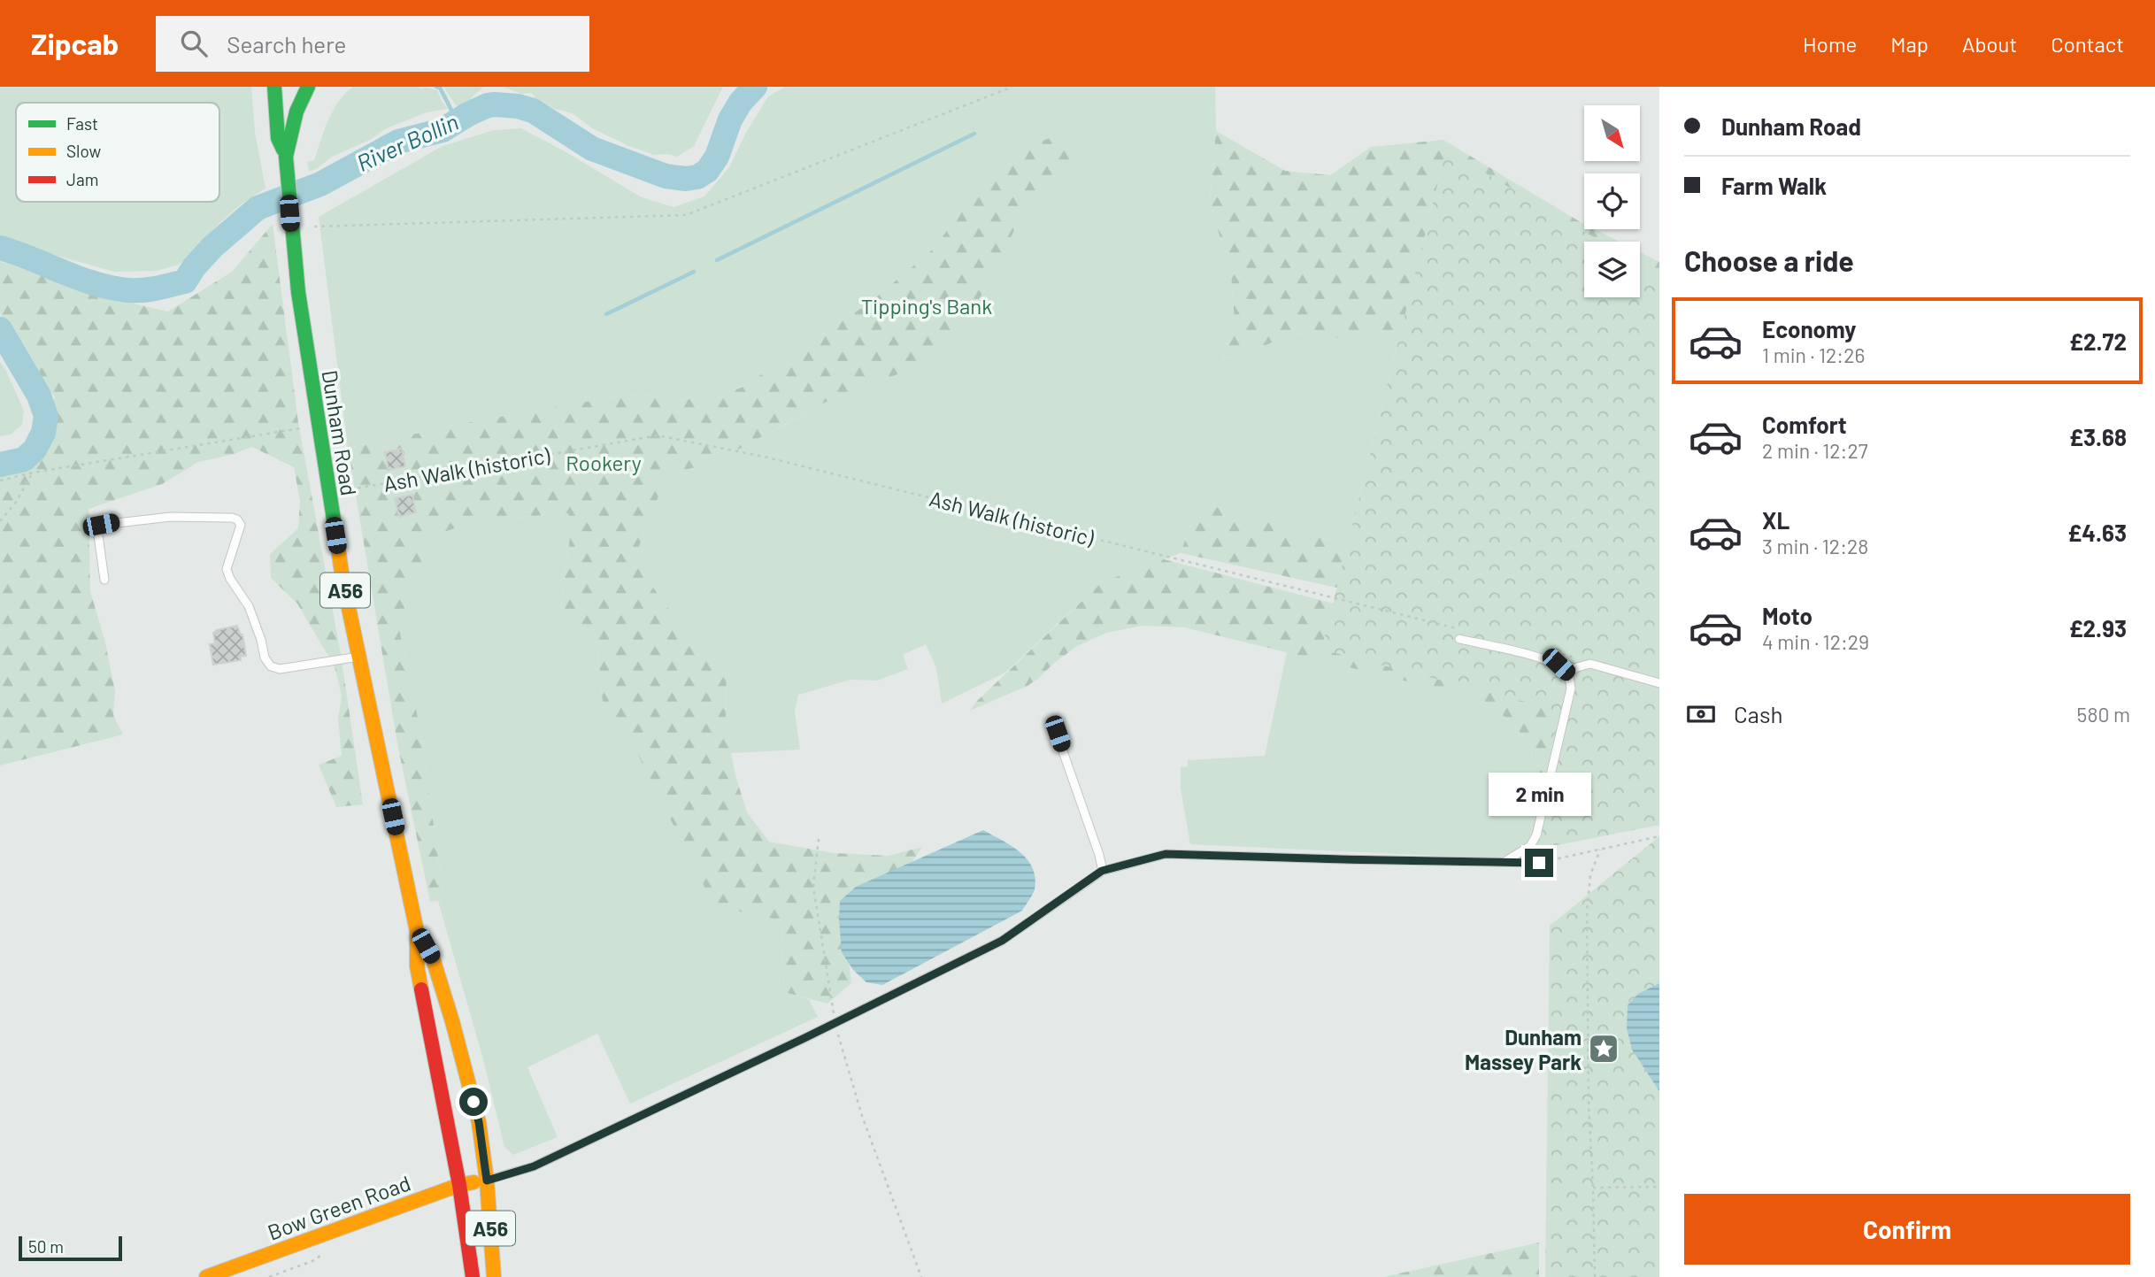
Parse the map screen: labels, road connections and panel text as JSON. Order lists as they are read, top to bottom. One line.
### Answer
{"streets":{"main road":["Dunham Road","A56","Bow Green Road"],"path":["Ash Walk (historic)"]},"crossings":[["Dunham Road","Bow Green Road"]],"water":["River Bollin"],"parks":["Tipping's Bank","Rookery"],"places":{"place":["Dunham Massey Park"]},"legend":["Fast","Slow","Jam"],"scale_bar":"50 m","north":"bottom right","page":{"header":"Zipcab","search":"Search here","nav":["Home","Map","About","Contact"],"banner":["Dunham Road","Farm Walk"],"heading":"Choose a ride","list":[{"name":"Economy","note":"1 min · 12:26","value":"£2.72"},{"name":"Comfort","note":"2 min · 12:27","value":"£3.68"},{"name":"XL","note":"3 min · 12:28","value":"£4.63"},{"name":"Moto","note":"4 min · 12:29","value":"£2.93"}],"pay":["Cash","580 m"],"bubble":"2 min","buttons":"Confirm","scale":"50 m"}}
